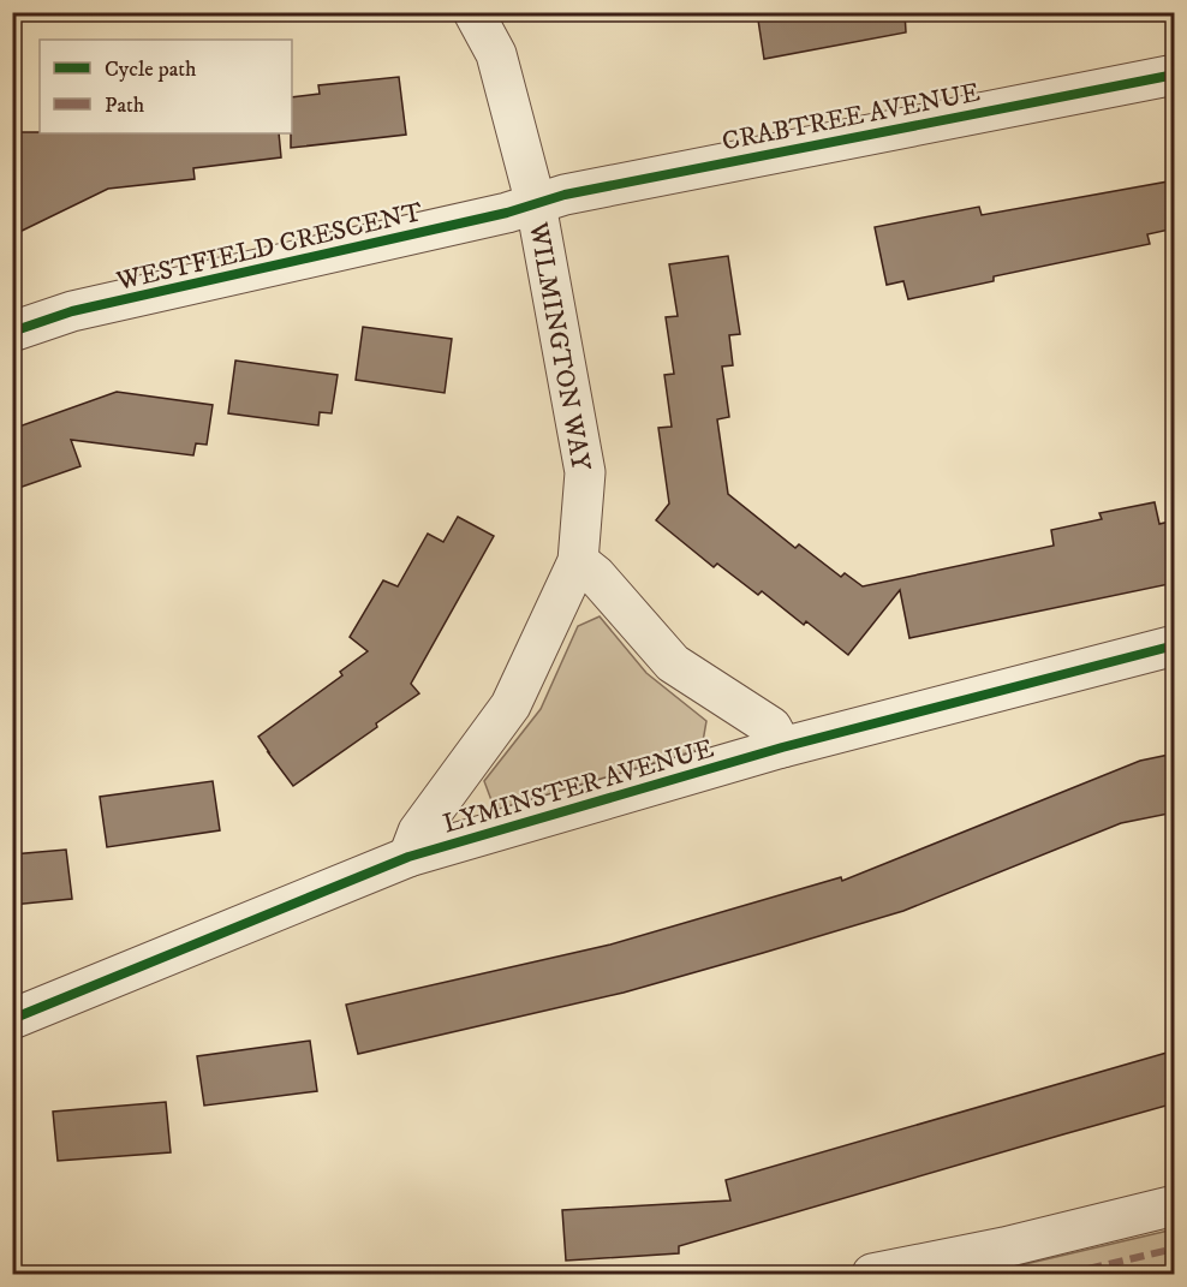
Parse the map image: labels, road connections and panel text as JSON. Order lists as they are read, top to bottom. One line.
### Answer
{"streets":{"street":["CRABTREE AVENUE","WESTFIELD CRESCENT","WILMINGTON WAY","LYMINSTER AVENUE"]},"crossings":[["CRABTREE AVENUE","WESTFIELD CRESCENT"],["CRABTREE AVENUE","WILMINGTON WAY"],["WESTFIELD CRESCENT","WILMINGTON WAY"],["WILMINGTON WAY","LYMINSTER AVENUE"]],"legend":["Cycle path","Path"]}
